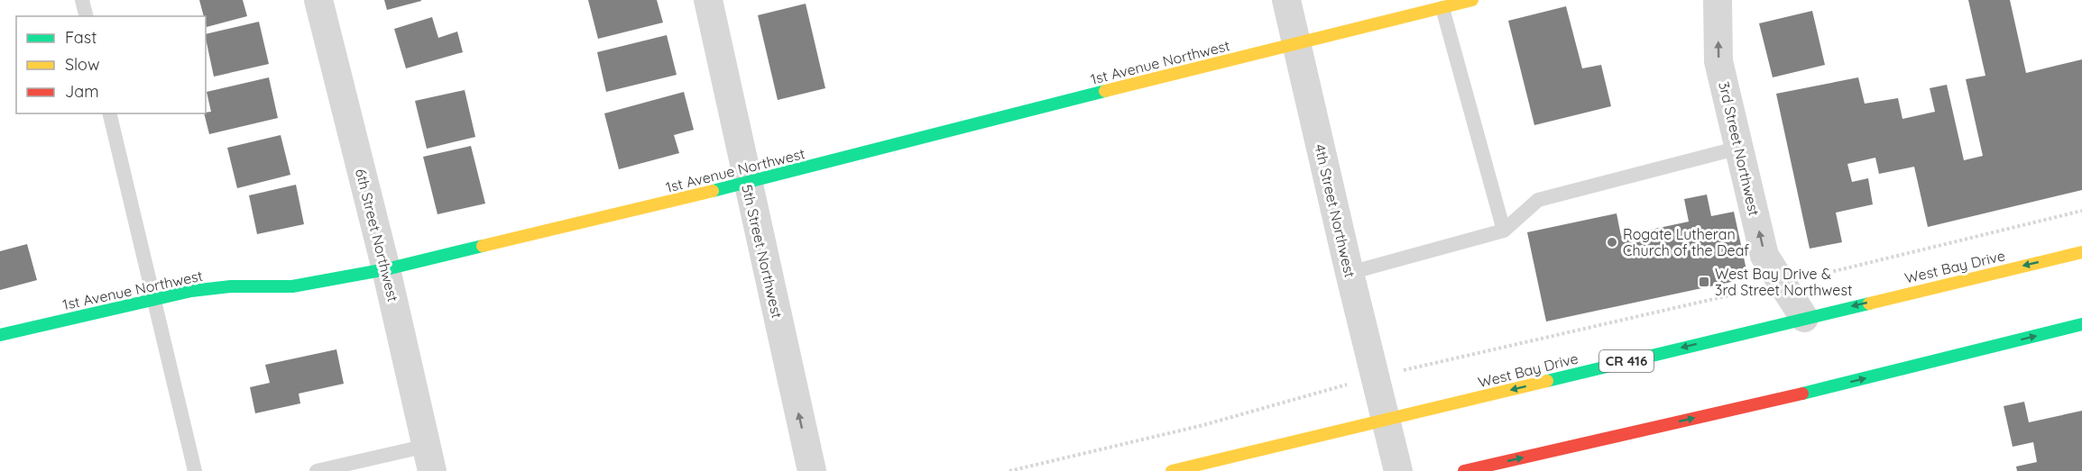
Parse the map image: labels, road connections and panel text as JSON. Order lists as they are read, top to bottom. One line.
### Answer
{"streets":{"main road":["1st Avenue Northwest","West Bay Drive","CR 416"],"street":["3rd Street Northwest","4th Street Northwest","6th Street Northwest","5th Street Northwest"]},"crossings":[["1st Avenue Northwest","4th Street Northwest"],["1st Avenue Northwest","6th Street Northwest"],["1st Avenue Northwest","5th Street Northwest"],["3rd Street Northwest","West Bay Drive"],["4th Street Northwest","West Bay Drive"]],"one_way":["3rd Street Northwest","5th Street Northwest"],"places":{"other":["Rogate Lutheran Church of the Deaf"],"transit":["West Bay Drive & 3rd Street Northwest"]},"legend":["Fast","Slow","Jam"]}
